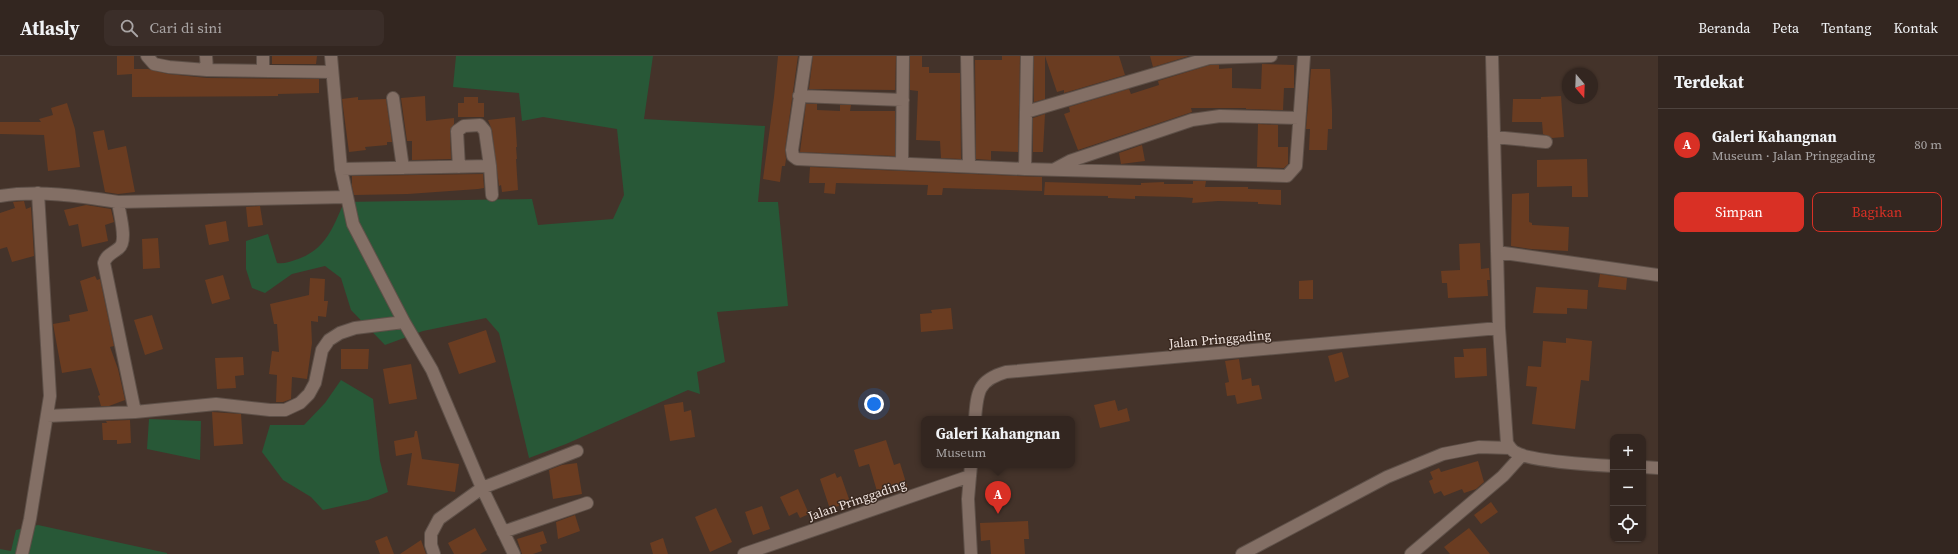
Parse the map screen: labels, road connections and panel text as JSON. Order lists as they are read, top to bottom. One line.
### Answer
{"streets":{"street":["Jalan Pringgading"]},"north":"bottom","page":{"header":"Atlasly","search":"Cari di sini","nav":["Beranda","Peta","Tentang","Kontak"],"heading":"Terdekat","list":[{"mark":"A","name":"Galeri Kahangnan","note":"Museum · Jalan Pringgading","value":"80 m"}],"buttons":["Simpan","Bagikan"],"popup":["Galeri Kahangnan","Museum"],"map_buttons":["+","−"],"pins":"A"}}
